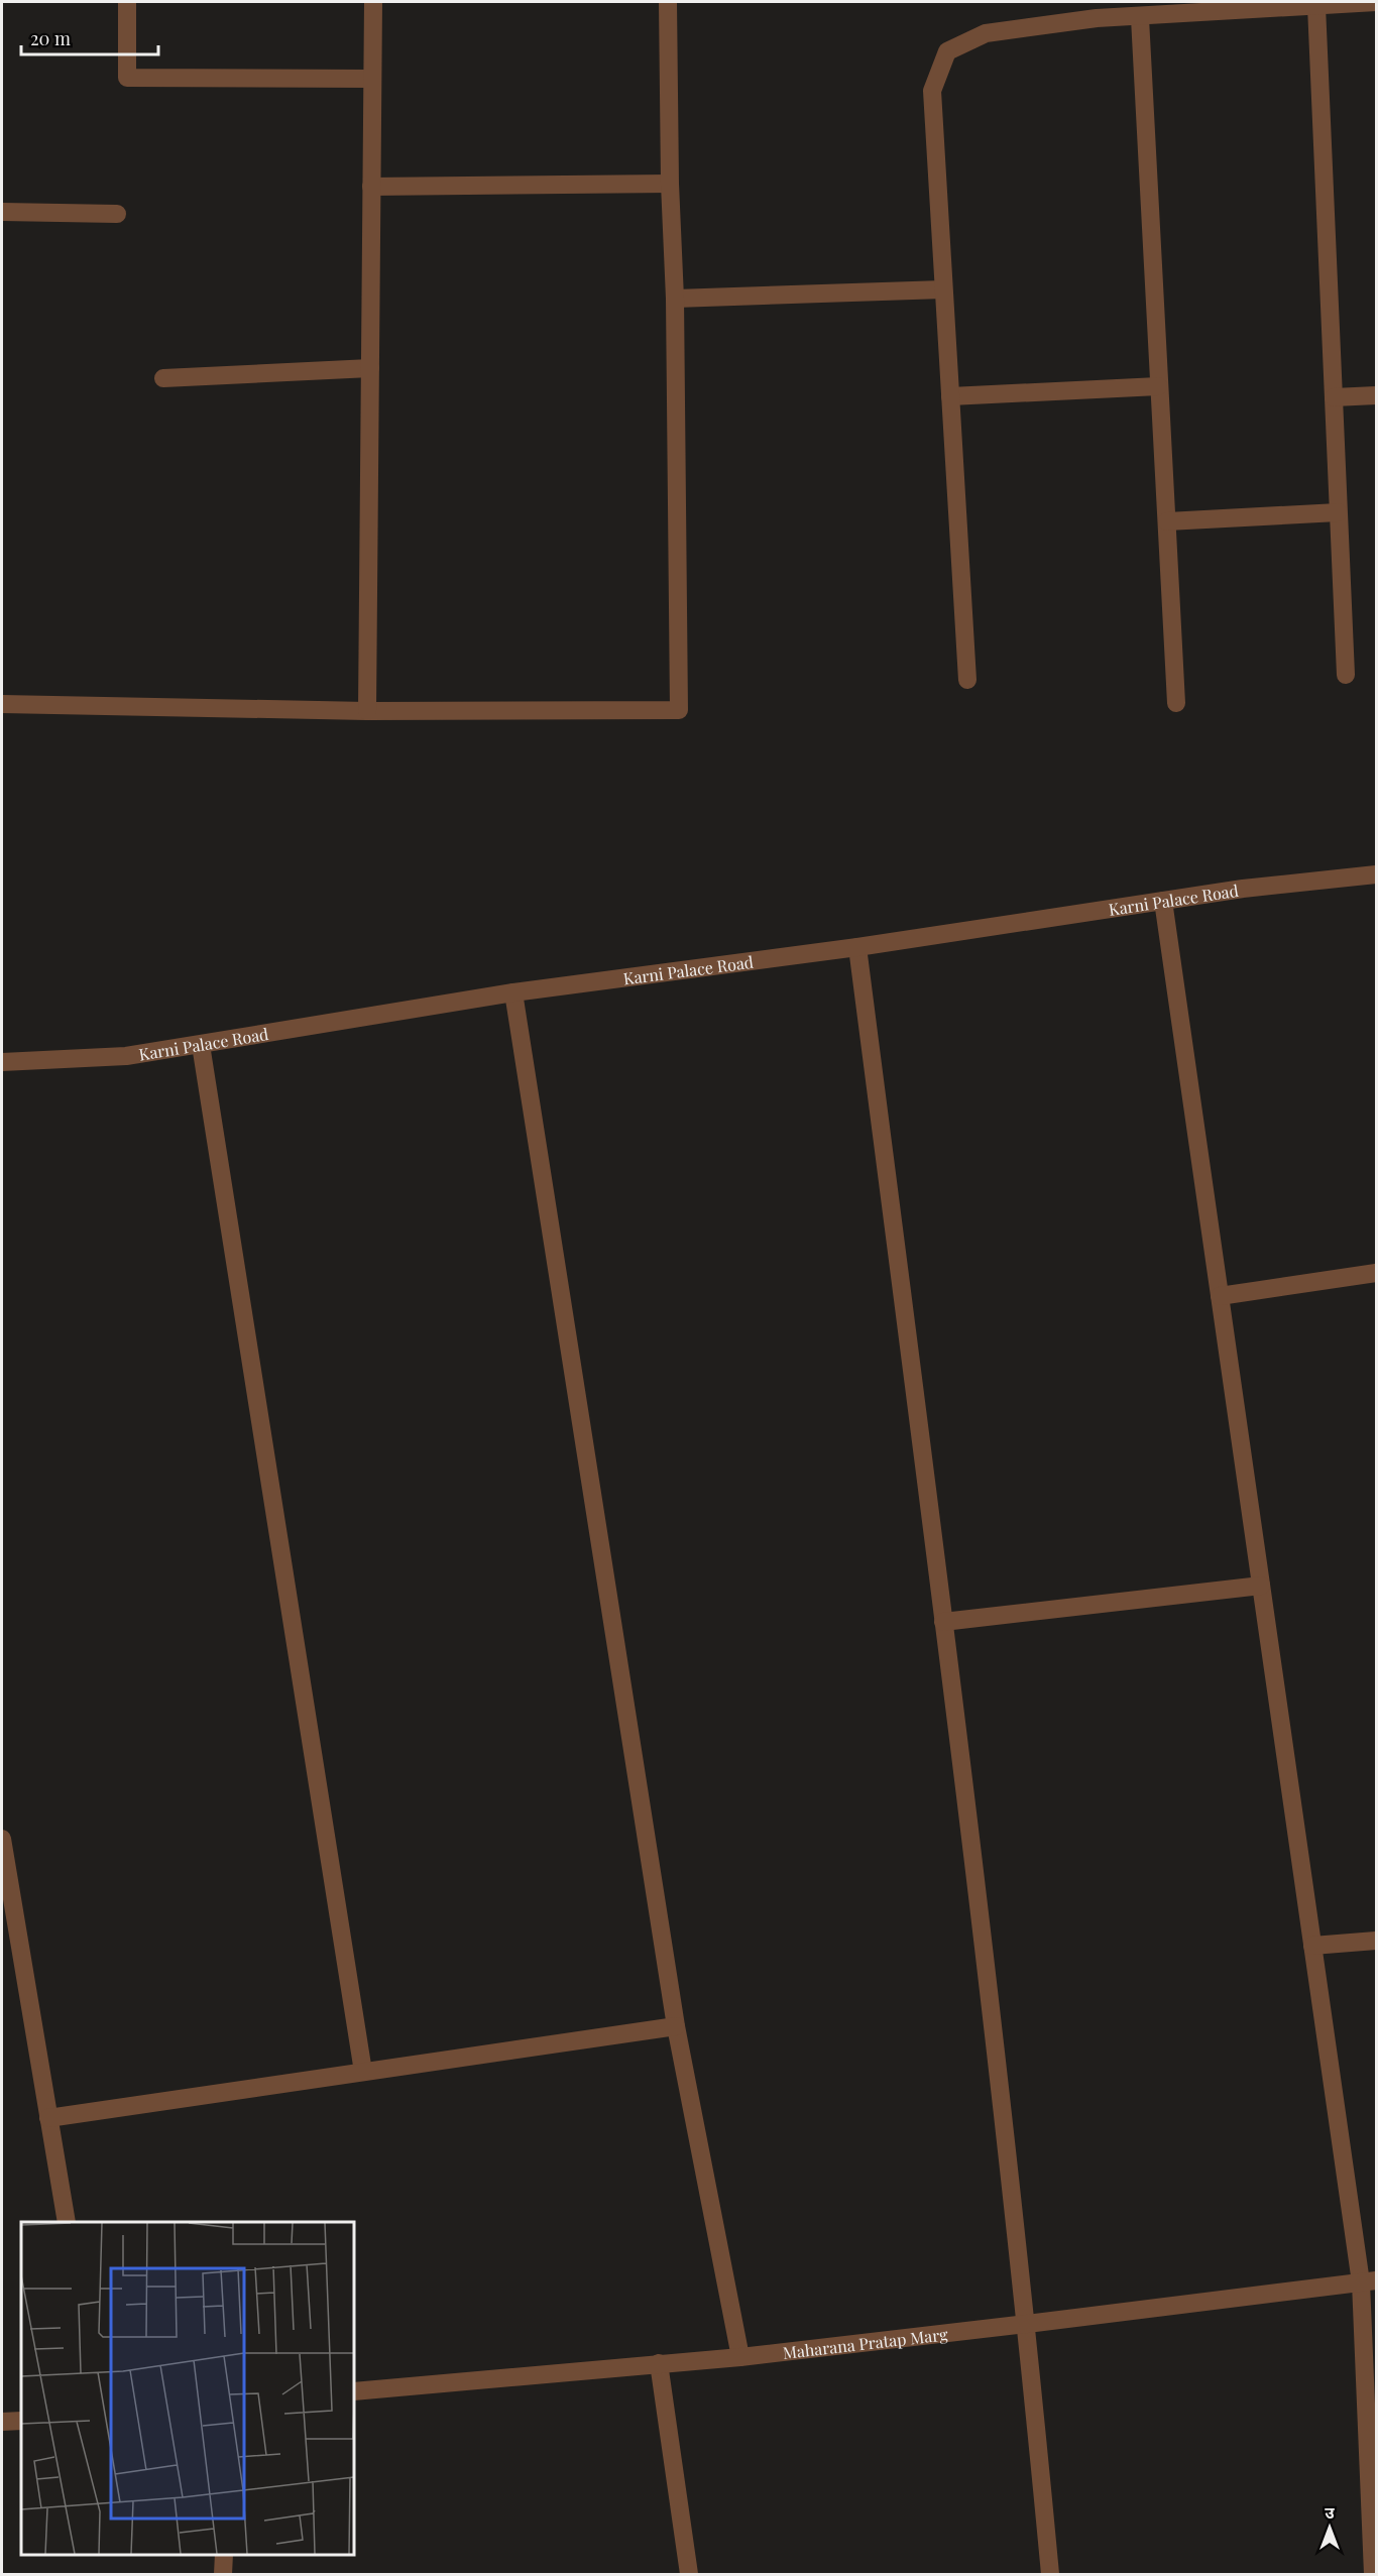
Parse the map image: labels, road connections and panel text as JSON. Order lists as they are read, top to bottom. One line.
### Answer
{"streets":{"street":["Karni Palace Road","Maharana Pratap Marg"]},"scale_bar":"20 m","north":"top"}
